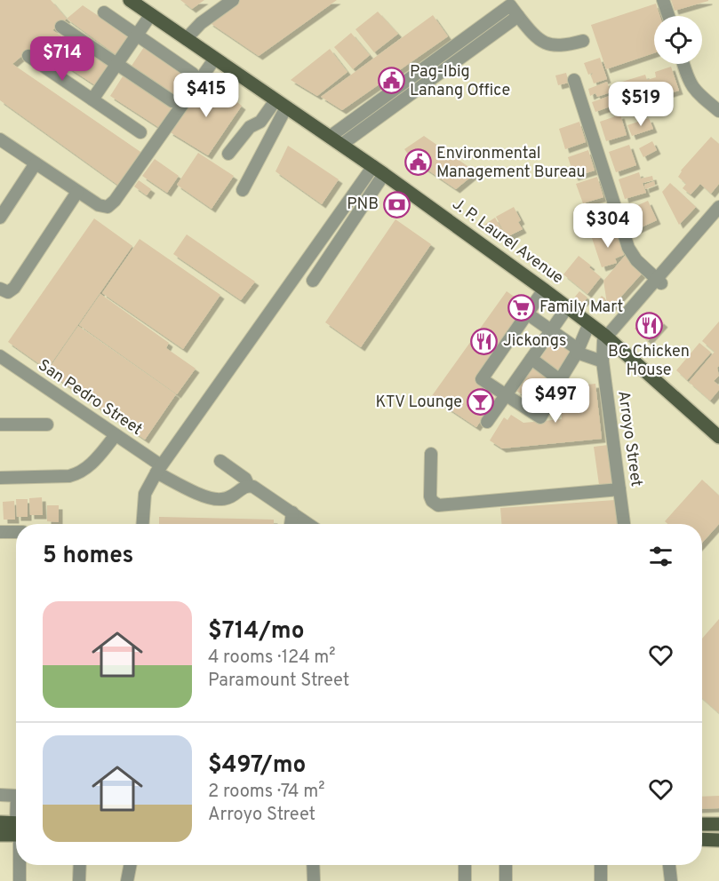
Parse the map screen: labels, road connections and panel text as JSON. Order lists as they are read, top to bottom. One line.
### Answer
{"streets":{"main road":["J. P. Laurel Avenue"],"street":["San Pedro Street","Arroyo Street"]},"crossings":[["J. P. Laurel Avenue","Arroyo Street"]],"places":{"public building":["Pag-Ibig Lanang Office","Environmental Management Bureau"],"bank":["PNB"],"supermarket":["Family Mart"],"restaurant":["BC Chicken House","Jickongs"],"bar":["KTV Lounge"]},"page":{"price":["$714","$415","$519","$304","$497"],"heading":"5 homes","list":[{"name":"$714/mo","note":"4 rooms · 124 m² · Paramount Street"},{"name":"$497/mo","note":"2 rooms · 74 m² · Arroyo Street"}]}}
